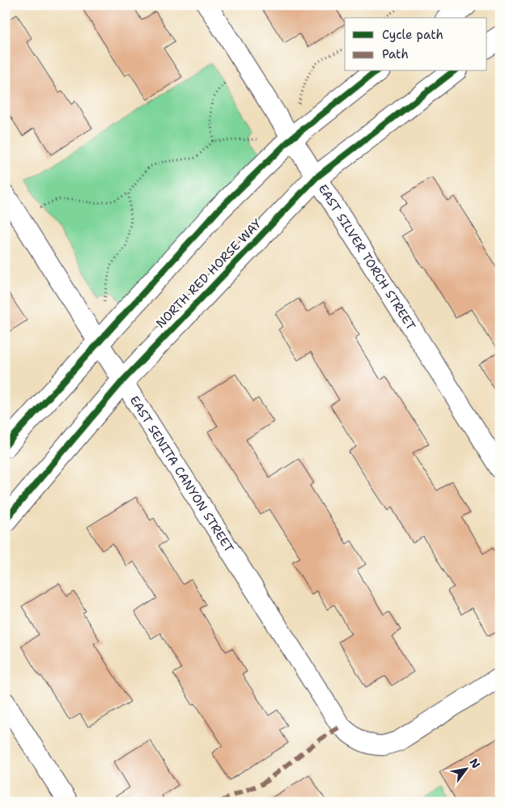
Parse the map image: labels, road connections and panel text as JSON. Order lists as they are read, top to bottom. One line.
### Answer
{"streets":{"street":["EAST SILVER TORCH STREET","NORTH RED HORSE WAY","EAST SENITA CANYON STREET"]},"crossings":[["EAST SILVER TORCH STREET","NORTH RED HORSE WAY"],["NORTH RED HORSE WAY","EAST SENITA CANYON STREET"]],"legend":["Cycle path","Path"],"north":"top right"}
